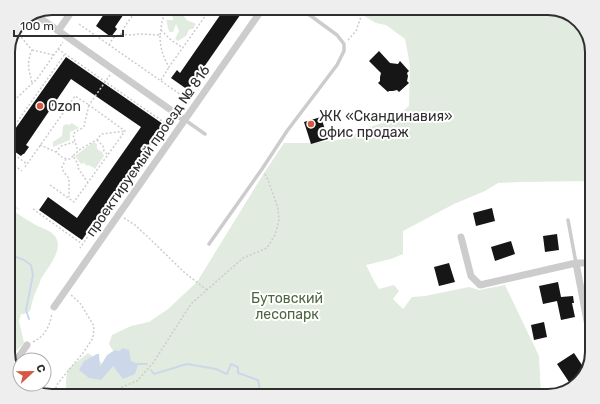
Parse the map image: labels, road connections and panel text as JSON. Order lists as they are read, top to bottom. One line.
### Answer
{"streets":{"street":["проектируемый проезд № 816"]},"parks":["Бутовский лесопарк"],"places":["Ozon","ЖК «Скандинавия» офис продаж"],"scale_bar":"100 m","north":"right"}
